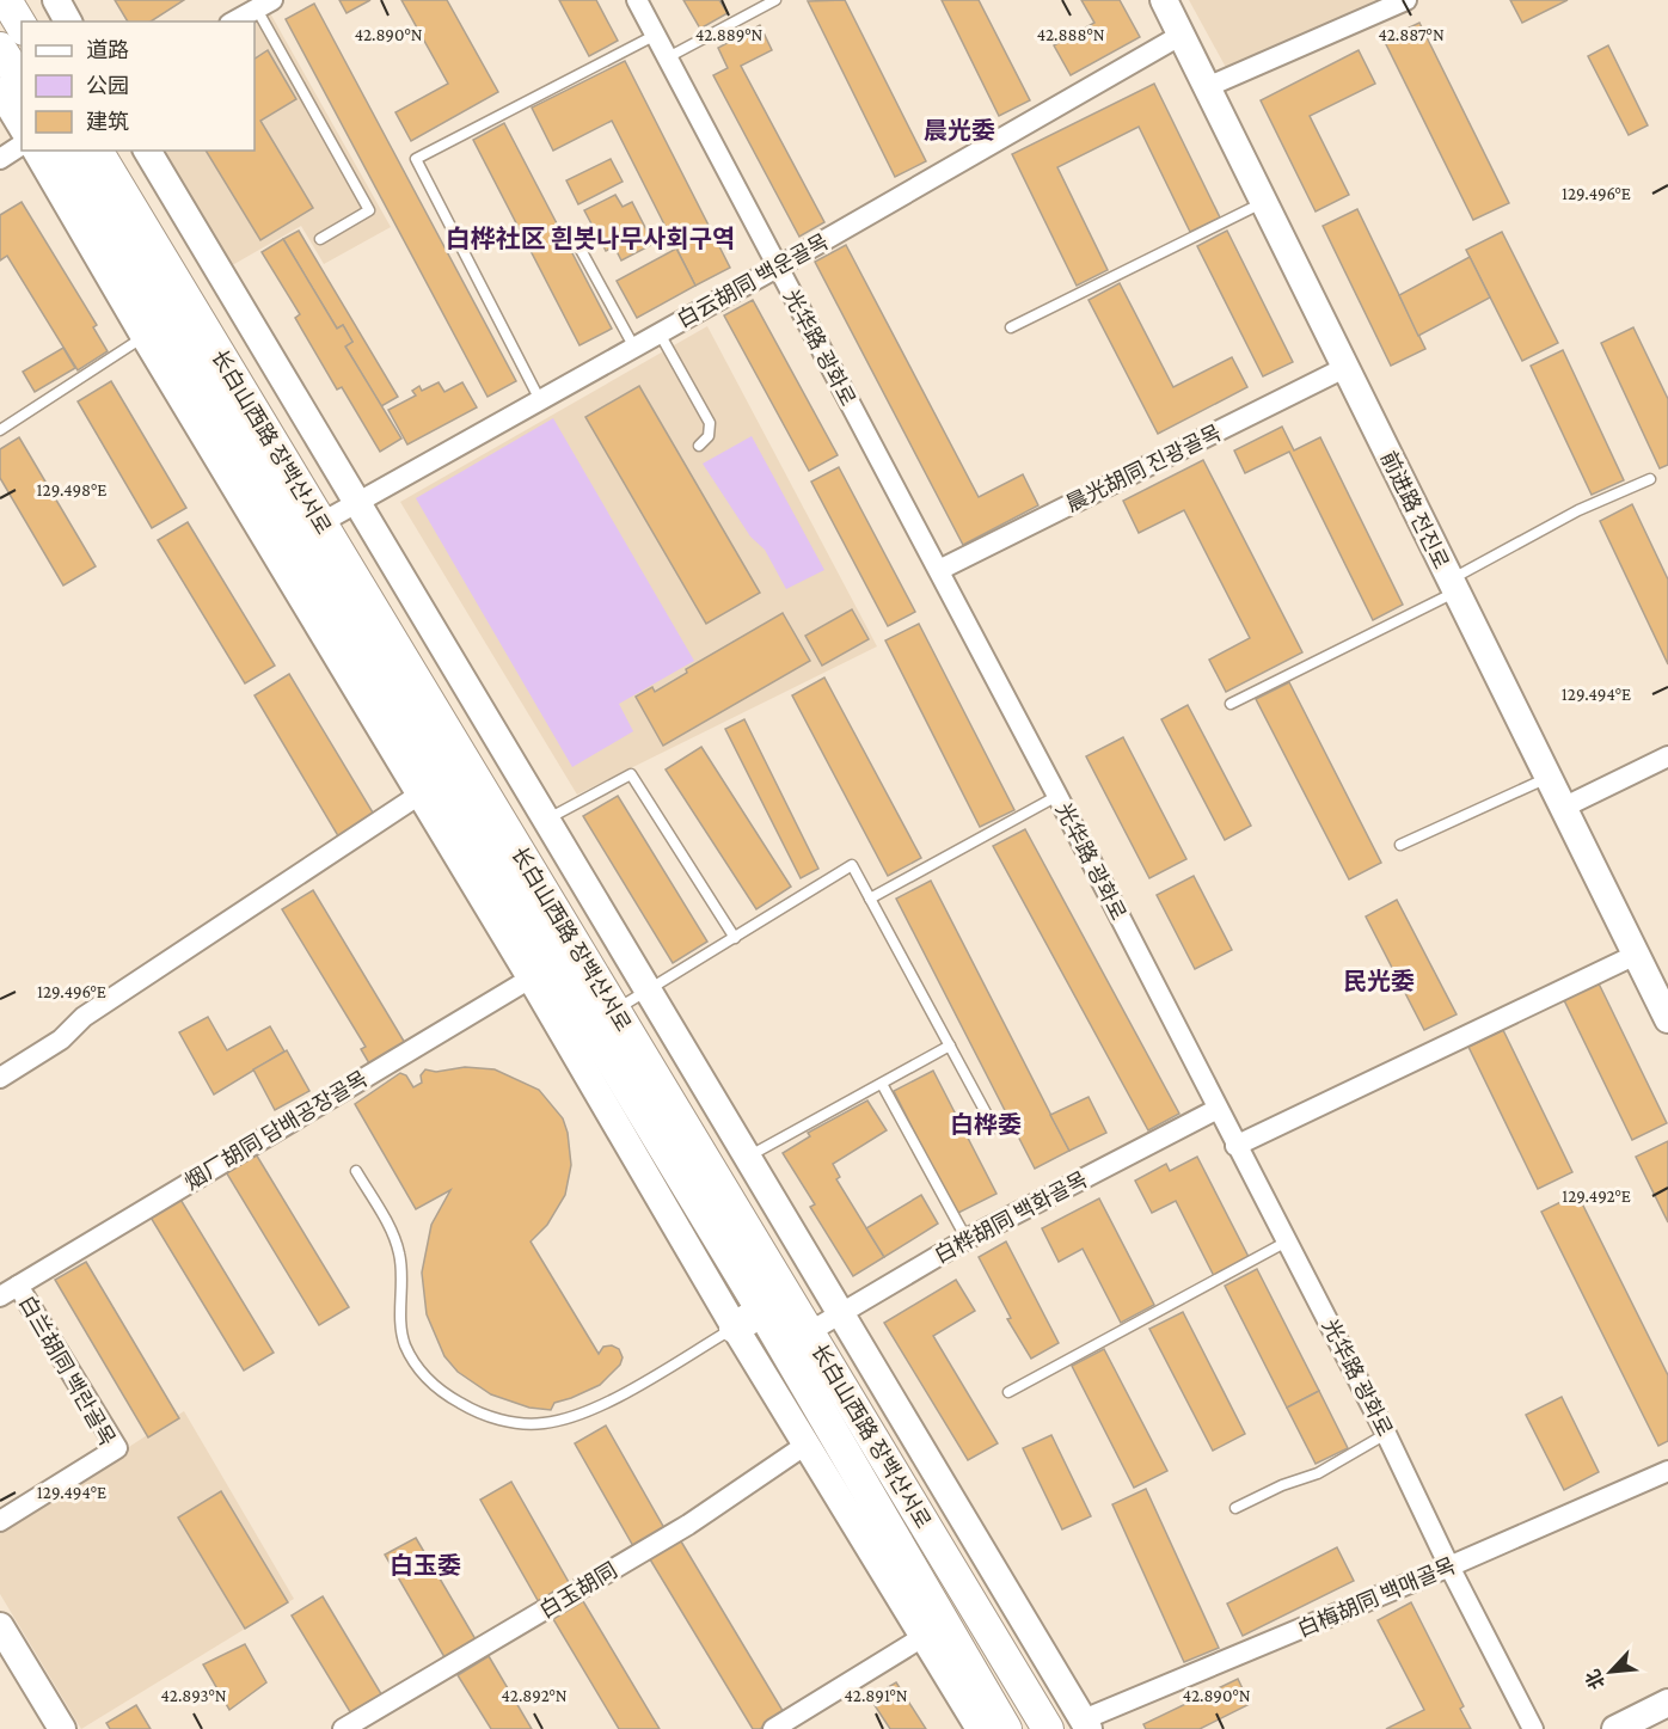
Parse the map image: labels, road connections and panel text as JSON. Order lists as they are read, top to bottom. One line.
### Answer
{"streets":{"main road":["长白山西路 장백산서로"],"street":["白云胡同 백운골목","光华路 광화로","晨光胡同 진광골목","前进路 전진로","烟厂胡同 담배공장골목","白桦胡同 백화골목","白兰胡同 백란골목","白玉胡同","白梅胡同 백매골목"]},"crossings":[["白云胡同 백운골목","光华路 광화로"],["白云胡同 백운골목","长白山西路 장백산서로"],["白云胡同 백운골목","前进路 전진로"],["光华路 광화로","晨光胡同 진광골목"],["光华路 광화로","白桦胡同 백화골목"],["光华路 광화로","白梅胡同 백매골목"],["长白山西路 장백산서로","烟厂胡同 담배공장골목"],["长白山西路 장백산서로","白桦胡同 백화골목"],["晨光胡同 진광골목","前进路 전진로"],["烟厂胡同 담배공장골목","白兰胡同 백란골목"]],"districts":["晨光委","白桦社区 흰봇나무사회구역","民光委","白桦委","白玉委"],"legend":["道路","公园","建筑"],"north":"bottom left","coordinates":["42.890°N","42.888°N","42.887°N","42.889°N","129.496°E","129.498°E","129.494°E","129.492°E","42.893°N","42.892°N","42.891°N"]}
